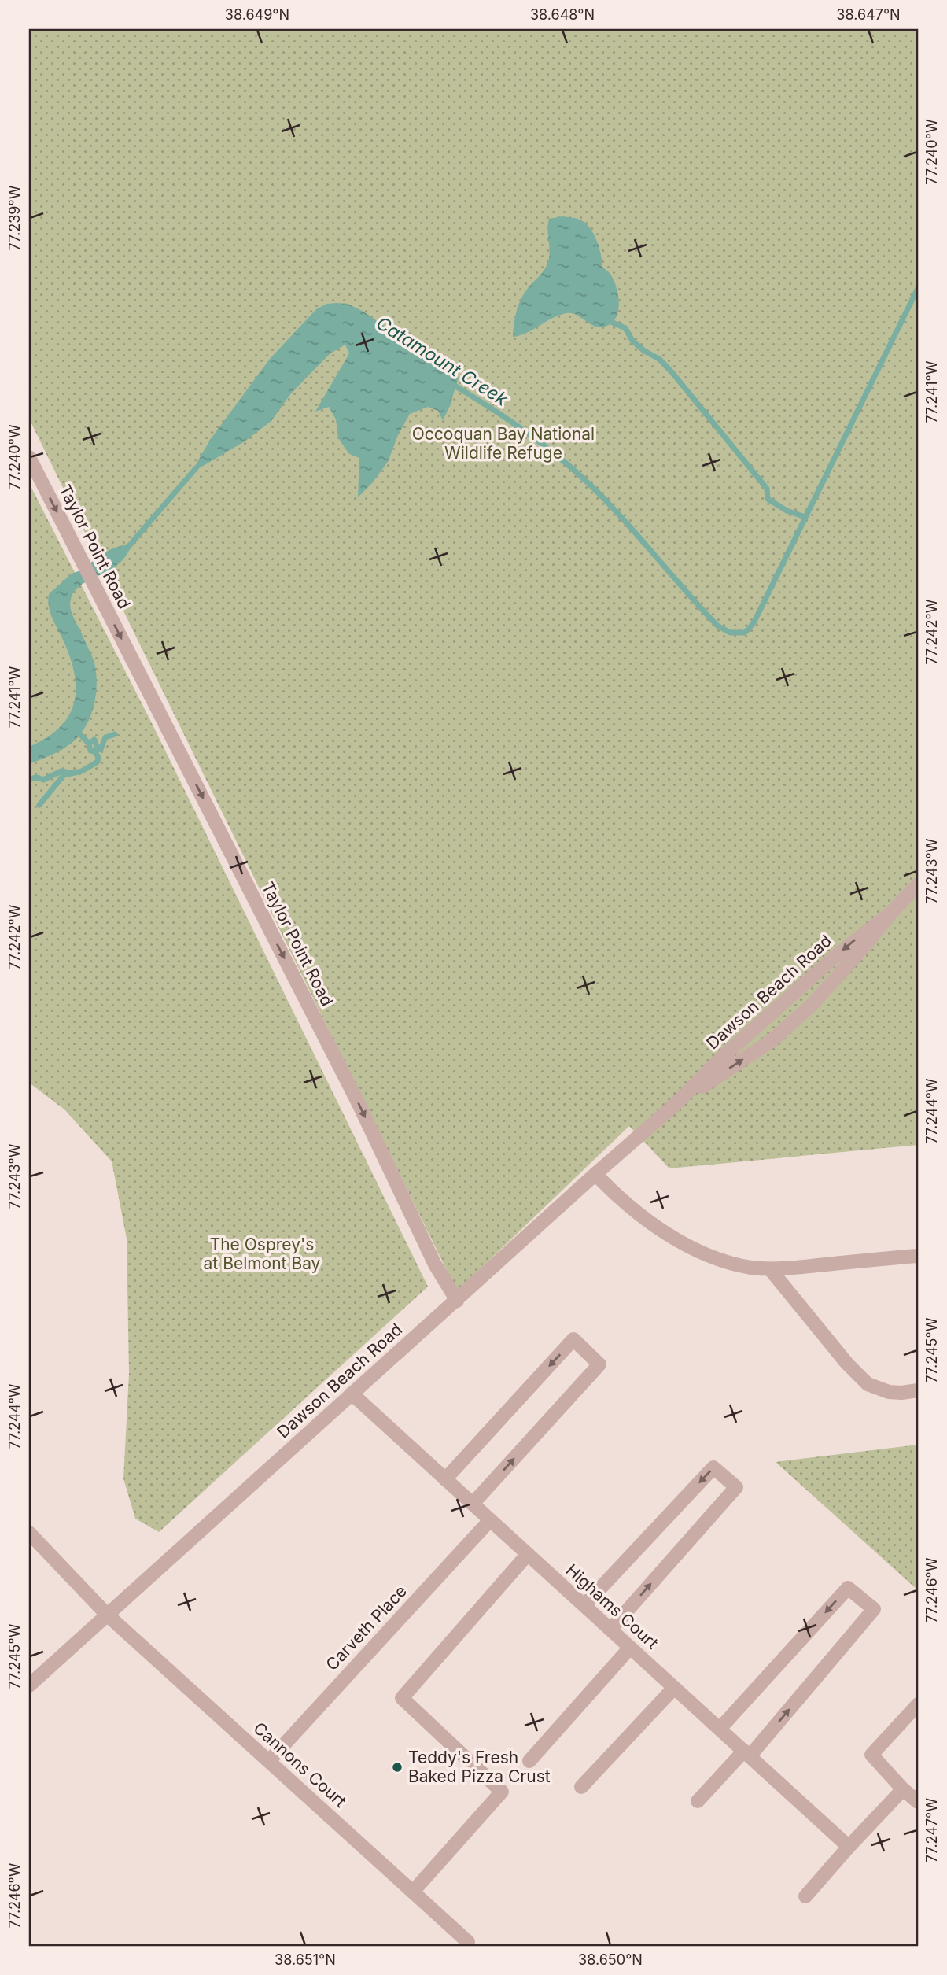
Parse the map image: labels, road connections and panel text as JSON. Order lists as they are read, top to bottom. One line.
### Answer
{"streets":{"street":["Taylor Point Road","Dawson Beach Road","Highams Court","Carveth Place","Cannons Court"]},"crossings":[["Taylor Point Road","Dawson Beach Road"],["Dawson Beach Road","Highams Court"],["Dawson Beach Road","Cannons Court"],["Highams Court","Carveth Place"],["Carveth Place","Cannons Court"]],"one_way":["Taylor Point Road"],"water":["Catamount Creek"],"parks":["Occoquan Bay National Wildlife Refuge","The Osprey's at Belmont Bay"],"places":["Teddy's Fresh Baked Pizza Crust"],"coordinates":["38.649°N","38.648°N","38.647°N","77.240°W","77.239°W","77.241°W","77.242°W","77.243°W","77.244°W","77.245°W","77.246°W","77.247°W","38.651°N","38.650°N"]}
